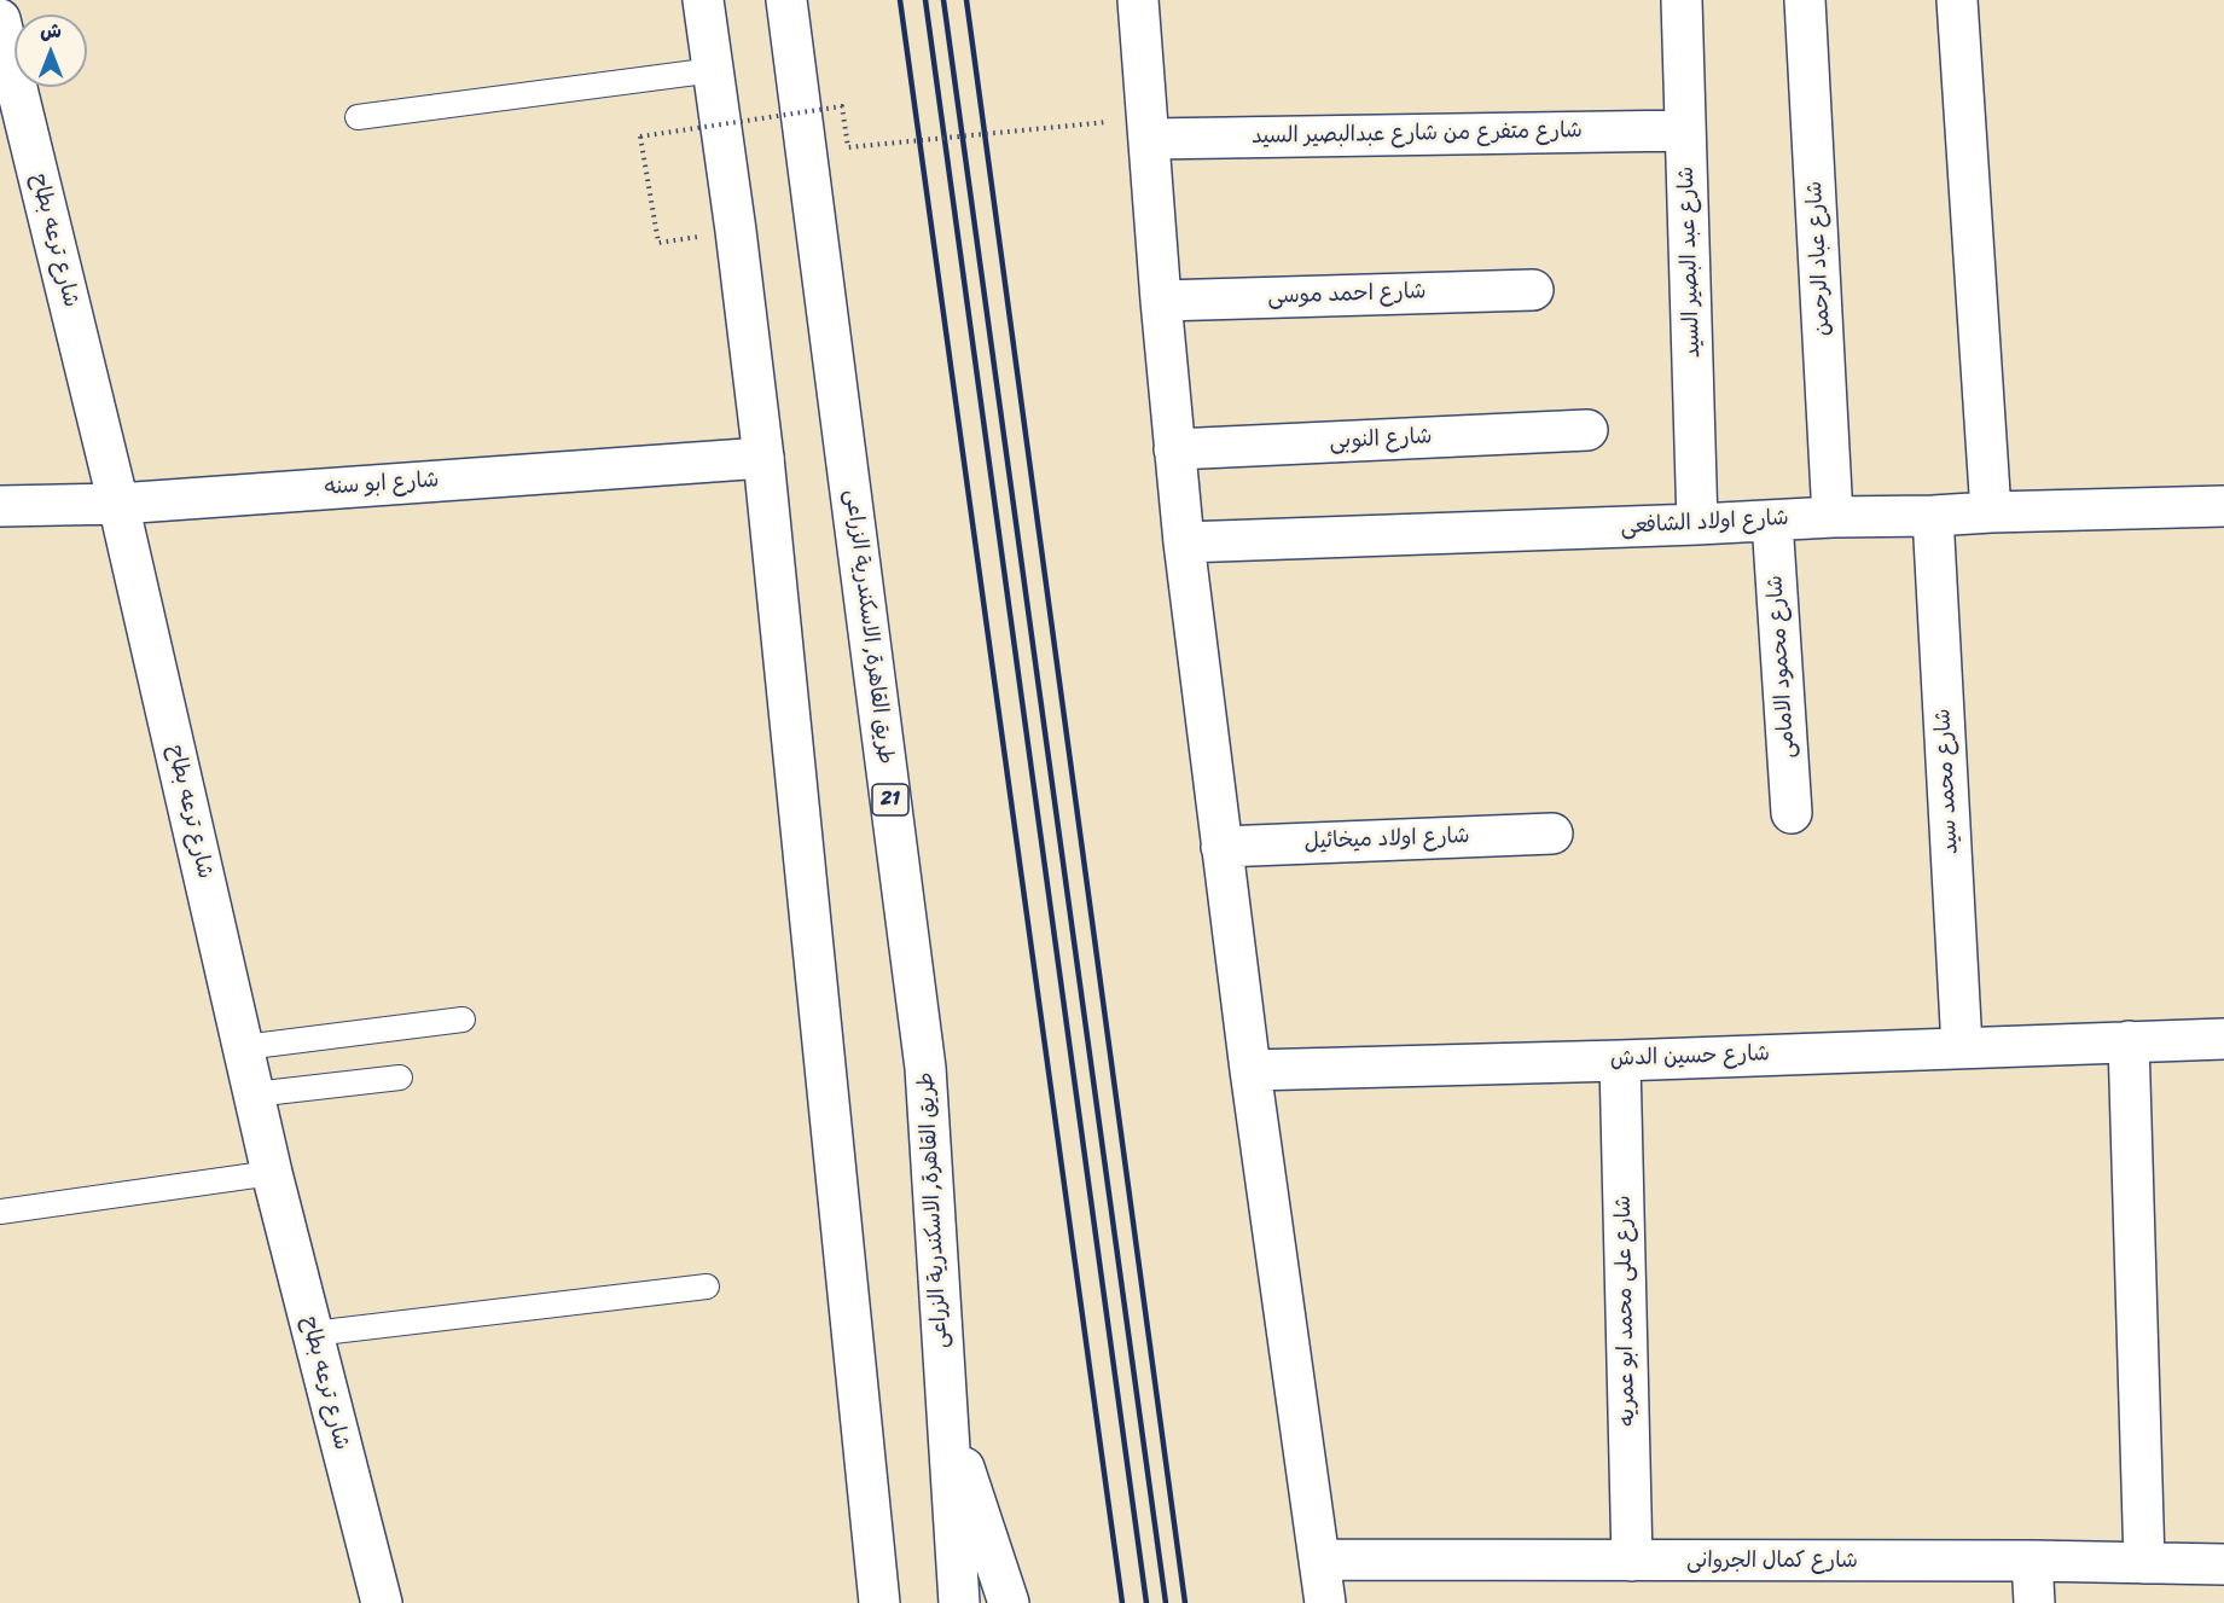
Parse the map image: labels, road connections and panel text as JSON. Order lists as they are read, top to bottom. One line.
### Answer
{"streets":{"main road":["شارع متفرع من شارع عبدالبصير السيد","شارع ترعه بطاح","شارع عباد الرحمن","شارع عبد البصير السيد","شارع احمد موسى","شارع النوبى","شارع ابو سنه","شارع اولاد الشافعى","طريق القاهرة, الاسكندرية الزراعى","شارع محمود الامامى","شارع محمد سيد","21","شارع اولاد ميخائيل","شارع حسين الدش","شارع على محمد ابو عمريه","شارع كمال الجروانى"]},"crossings":[["شارع متفرع من شارع عبدالبصير السيد","شارع عبد البصير السيد"],["شارع ترعه بطاح","شارع ابو سنه"],["شارع عباد الرحمن","شارع اولاد الشافعى"],["شارع عبد البصير السيد","شارع اولاد الشافعى"],["شارع اولاد الشافعى","شارع محمود الامامى"],["شارع اولاد الشافعى","شارع محمد سيد"],["شارع محمد سيد","شارع حسين الدش"],["شارع حسين الدش","شارع على محمد ابو عمريه"],["شارع على محمد ابو عمريه","شارع كمال الجروانى"]],"north":"top"}
